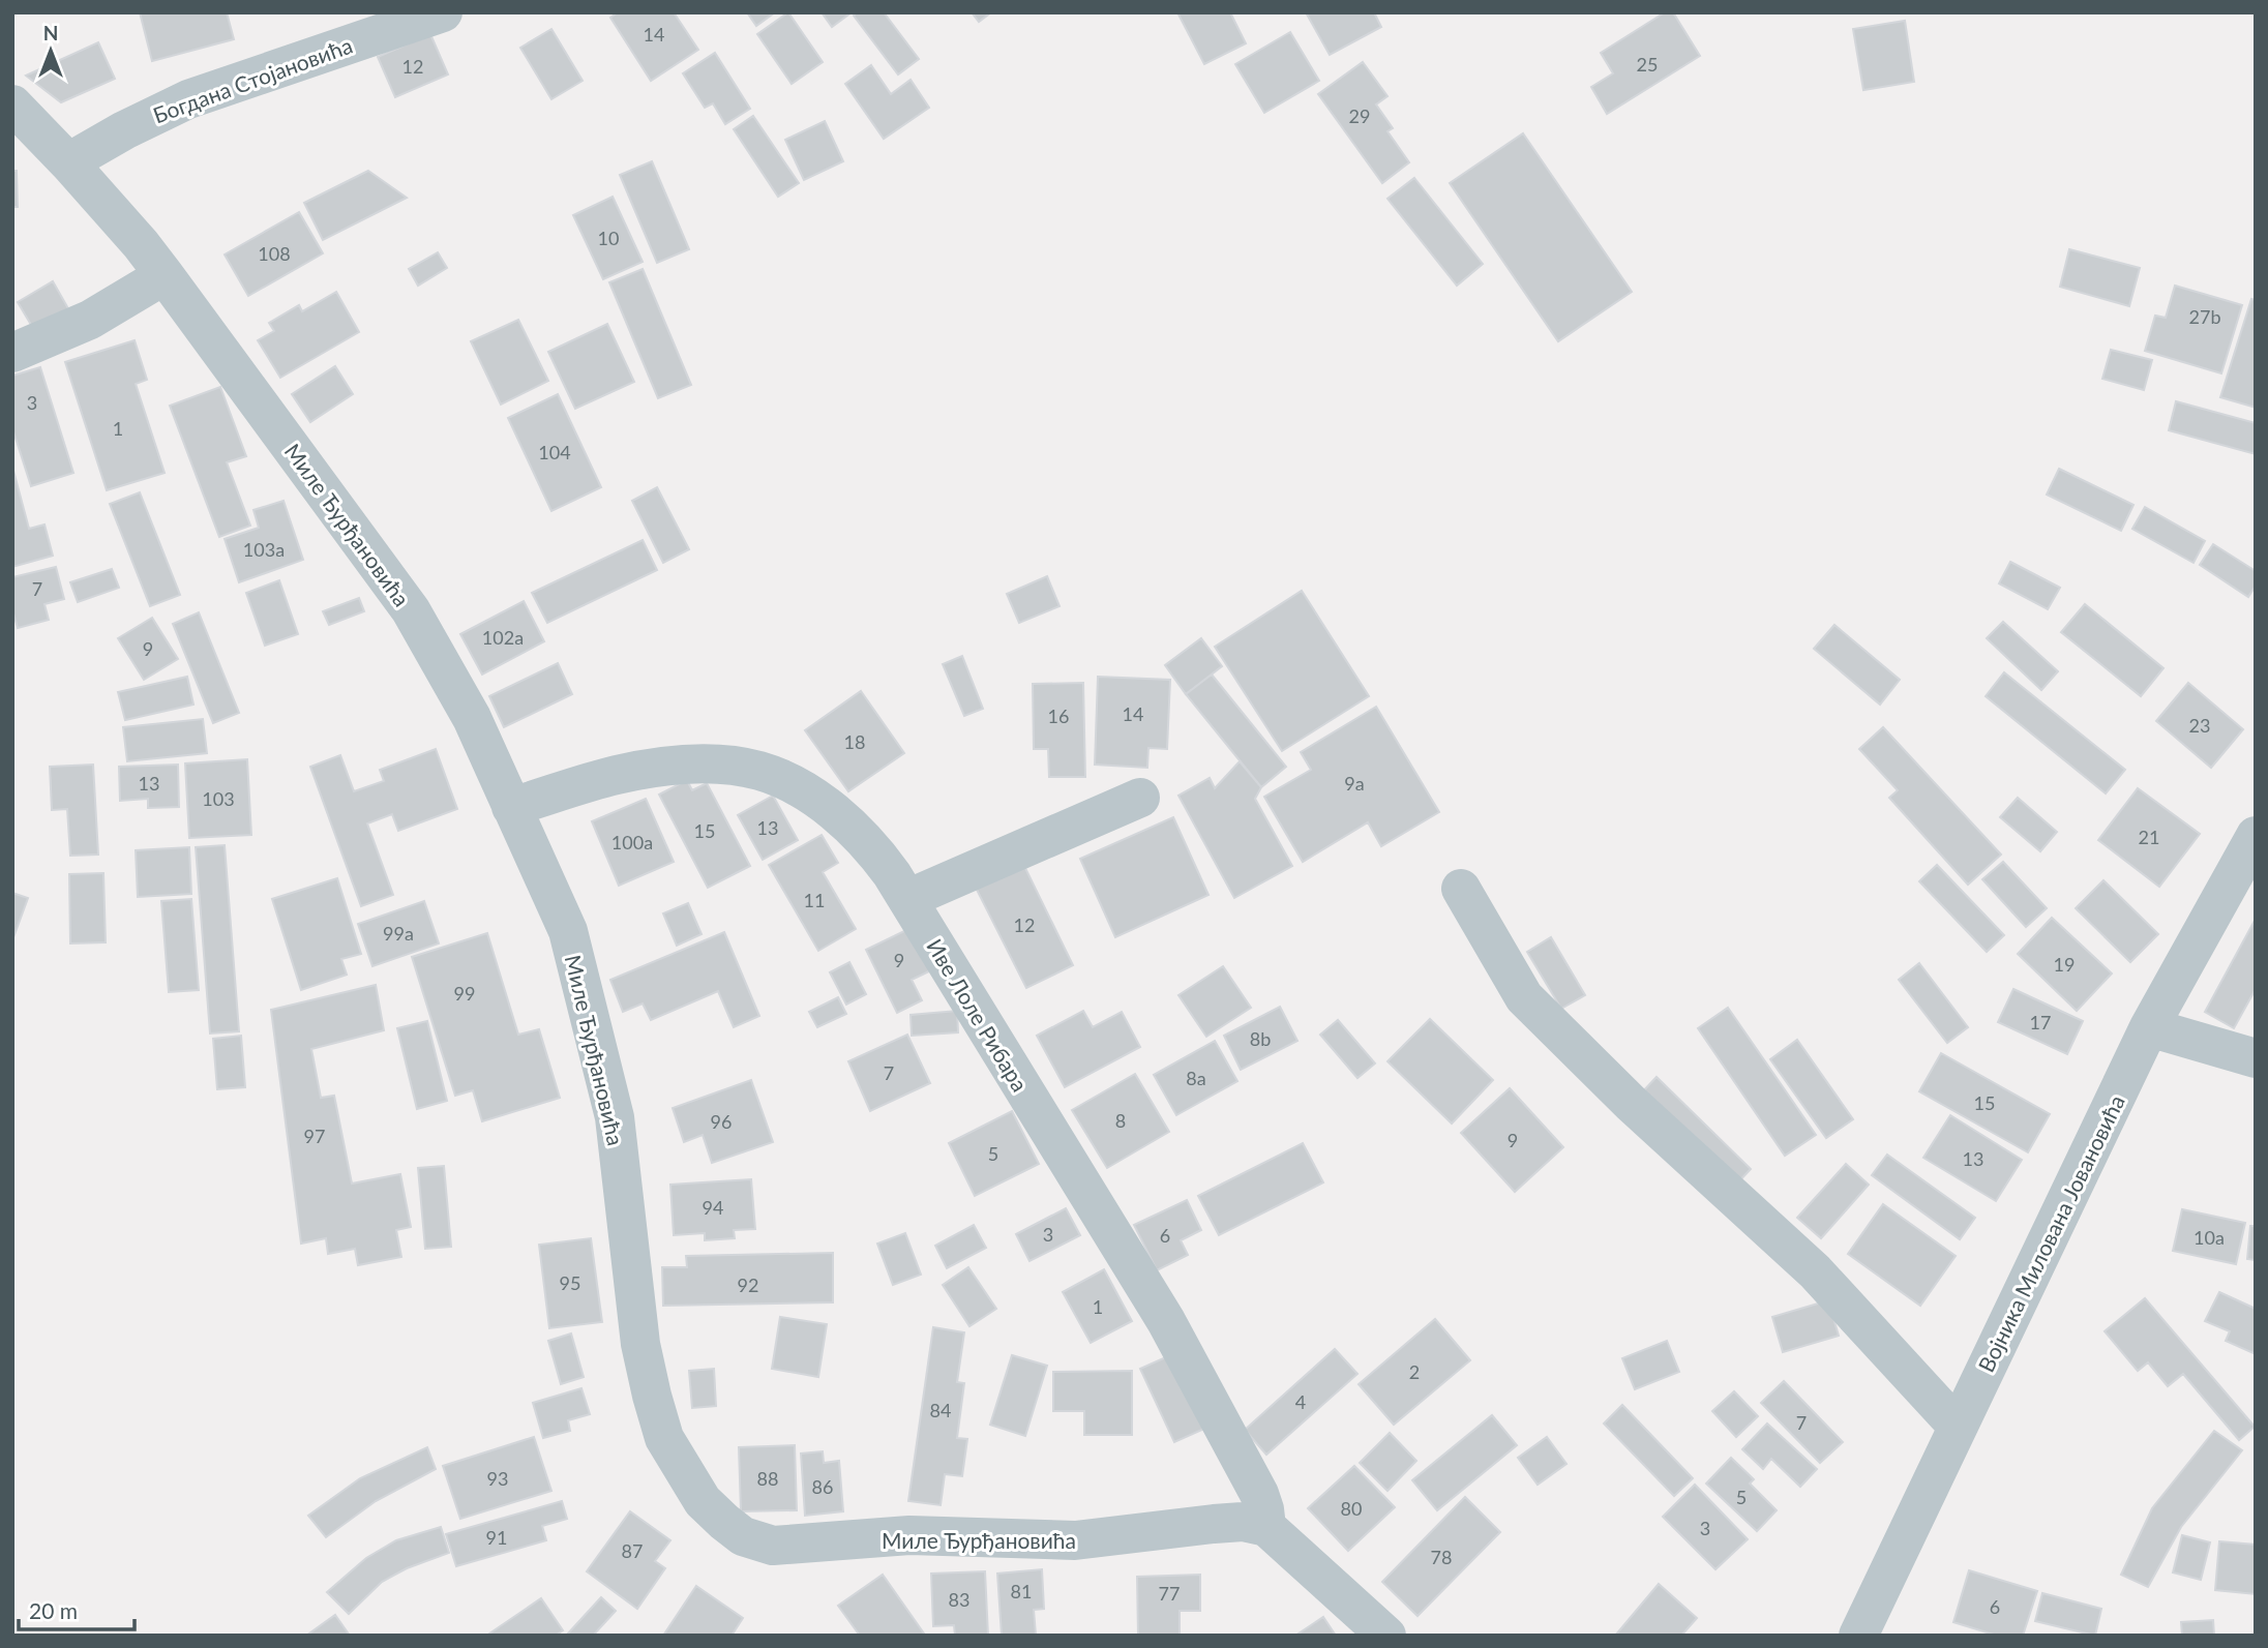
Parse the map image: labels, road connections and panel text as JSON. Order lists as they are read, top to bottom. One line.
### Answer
{"streets":{"street":["Богдана Стојановића","Миле Ђурђановића","Иве Лоле Рибара","Војника Милована Јовановића"]},"crossings":[["Богдана Стојановића","Миле Ђурђановића"],["Миле Ђурђановића","Иве Лоле Рибара"]],"house_numbers":["14","25","12","29","10","108","27b","3","1","104","103a","7","102a","9","14","16","23","18","13","9a","103","13","15","21","100a","11","12","99a","9","19","99","17","8b","7","8a","15","8","96","97","9","5","13","94","3","6","10a","95","92","1","2","4","84","7","93","88","86","5","80","3","91","87","78","81","77","83","6"],"scale_bar":"20 m","north":"top"}
